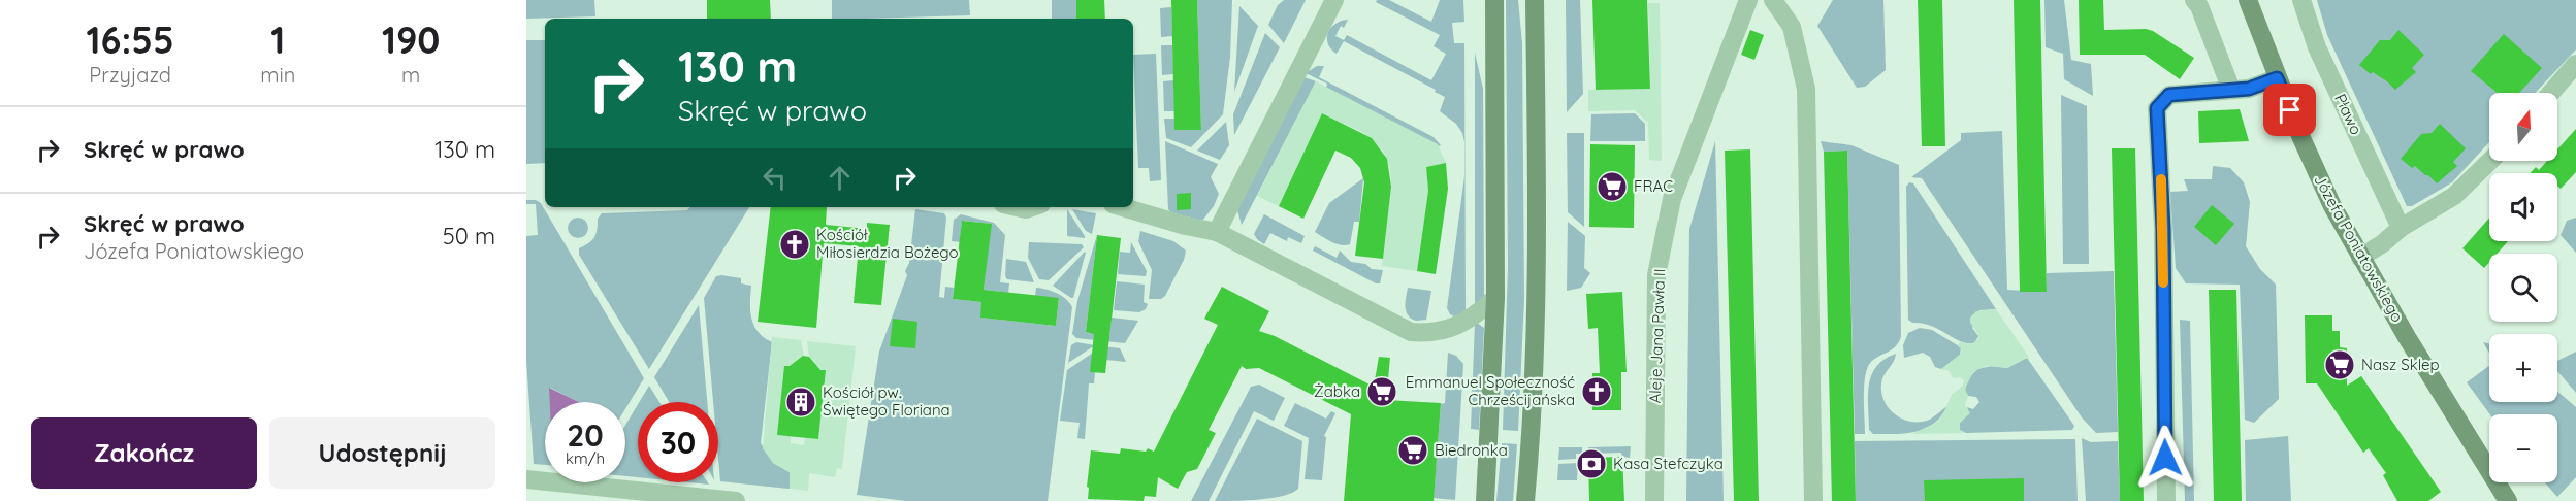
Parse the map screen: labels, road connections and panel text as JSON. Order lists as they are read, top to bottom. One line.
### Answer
{"streets":{"main road":["Józefa Poniatowskiego"],"street":["Pławo","Aleje Jana Pawła II"]},"places":{"supermarket":["FRAC","Nasz Sklep","Żabka","Biedronka"],"church":["Kościół Miłosierdzia Bożego","Emmanuel Społeczność Chrześcijańska"],"building":["Kościół pw. Świętego Floriana"],"bank":["Kasa Stefczyka"]},"north":"top","page":{"eta":["16:55","Przyjazd","1","min","190","m"],"turn":["130 m","Skręć w prawo"],"map_buttons":["+","−"],"list":[{"name":"Skręć w prawo","value":"130 m"},{"name":"Skręć w prawo","note":"Józefa Poniatowskiego","value":"50 m"}],"speed":"20 km/h","limit":"30","buttons":["Zakończ","Udostępnij"]}}
